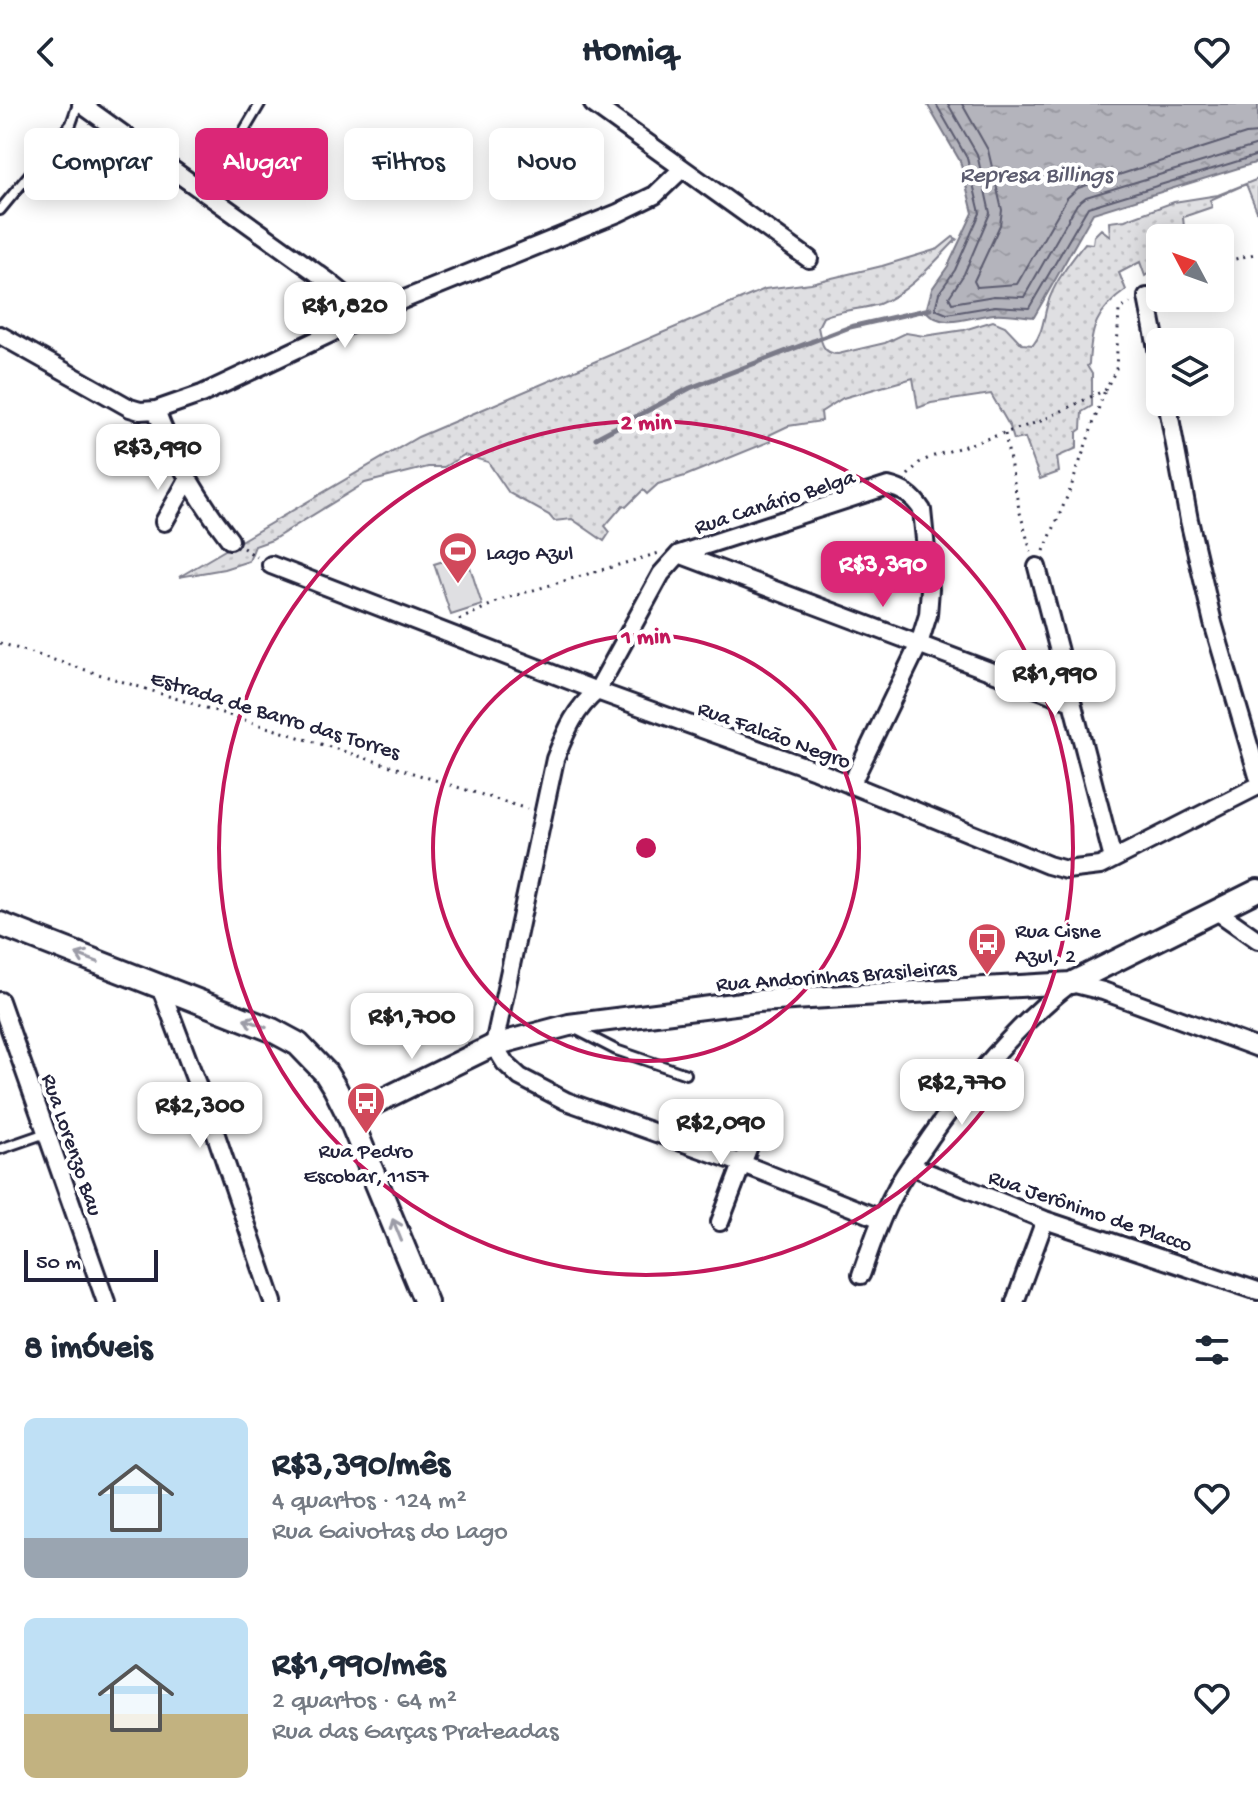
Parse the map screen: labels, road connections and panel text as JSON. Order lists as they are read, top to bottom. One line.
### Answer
{"streets":{"street":["Rua Canário Belga","Rua Falcão Negro","Rua Andorinhas Brasileiras","Rua Lorenzo Bau","Rua Jerônimo de Placco"],"path":["Estrada de Barro das Torres"]},"crossings":[["Rua Canário Belga","Estrada de Barro das Torres"],["Rua Canário Belga","Rua Falcão Negro"],["Rua Canário Belga","Rua Andorinhas Brasileiras"]],"water":["Represa Billings"],"places":{"sports":["Lago Azul"],"bus stop":["Rua Cisne Azul, 2","Rua Pedro Escobar, 1157"]},"scale_bar":"50 m","north":"top left","page":{"header":"Homiq","chip":["Comprar","Alugar","Filtros","Novo"],"price":["R$1,820","R$3,990","R$3,390","R$1,990","R$1,700","R$2,770","R$2,300","R$2,090"],"scale":"50 m","heading":"8 imóveis","list":[{"name":"R$3,390/mês","note":"4 quartos · 124 m² · Rua Gaivotas do Lago"},{"name":"R$1,990/mês","note":"2 quartos · 64 m² · Rua das Garças Prateadas"}]},"rings":["2 min","1 min"]}
